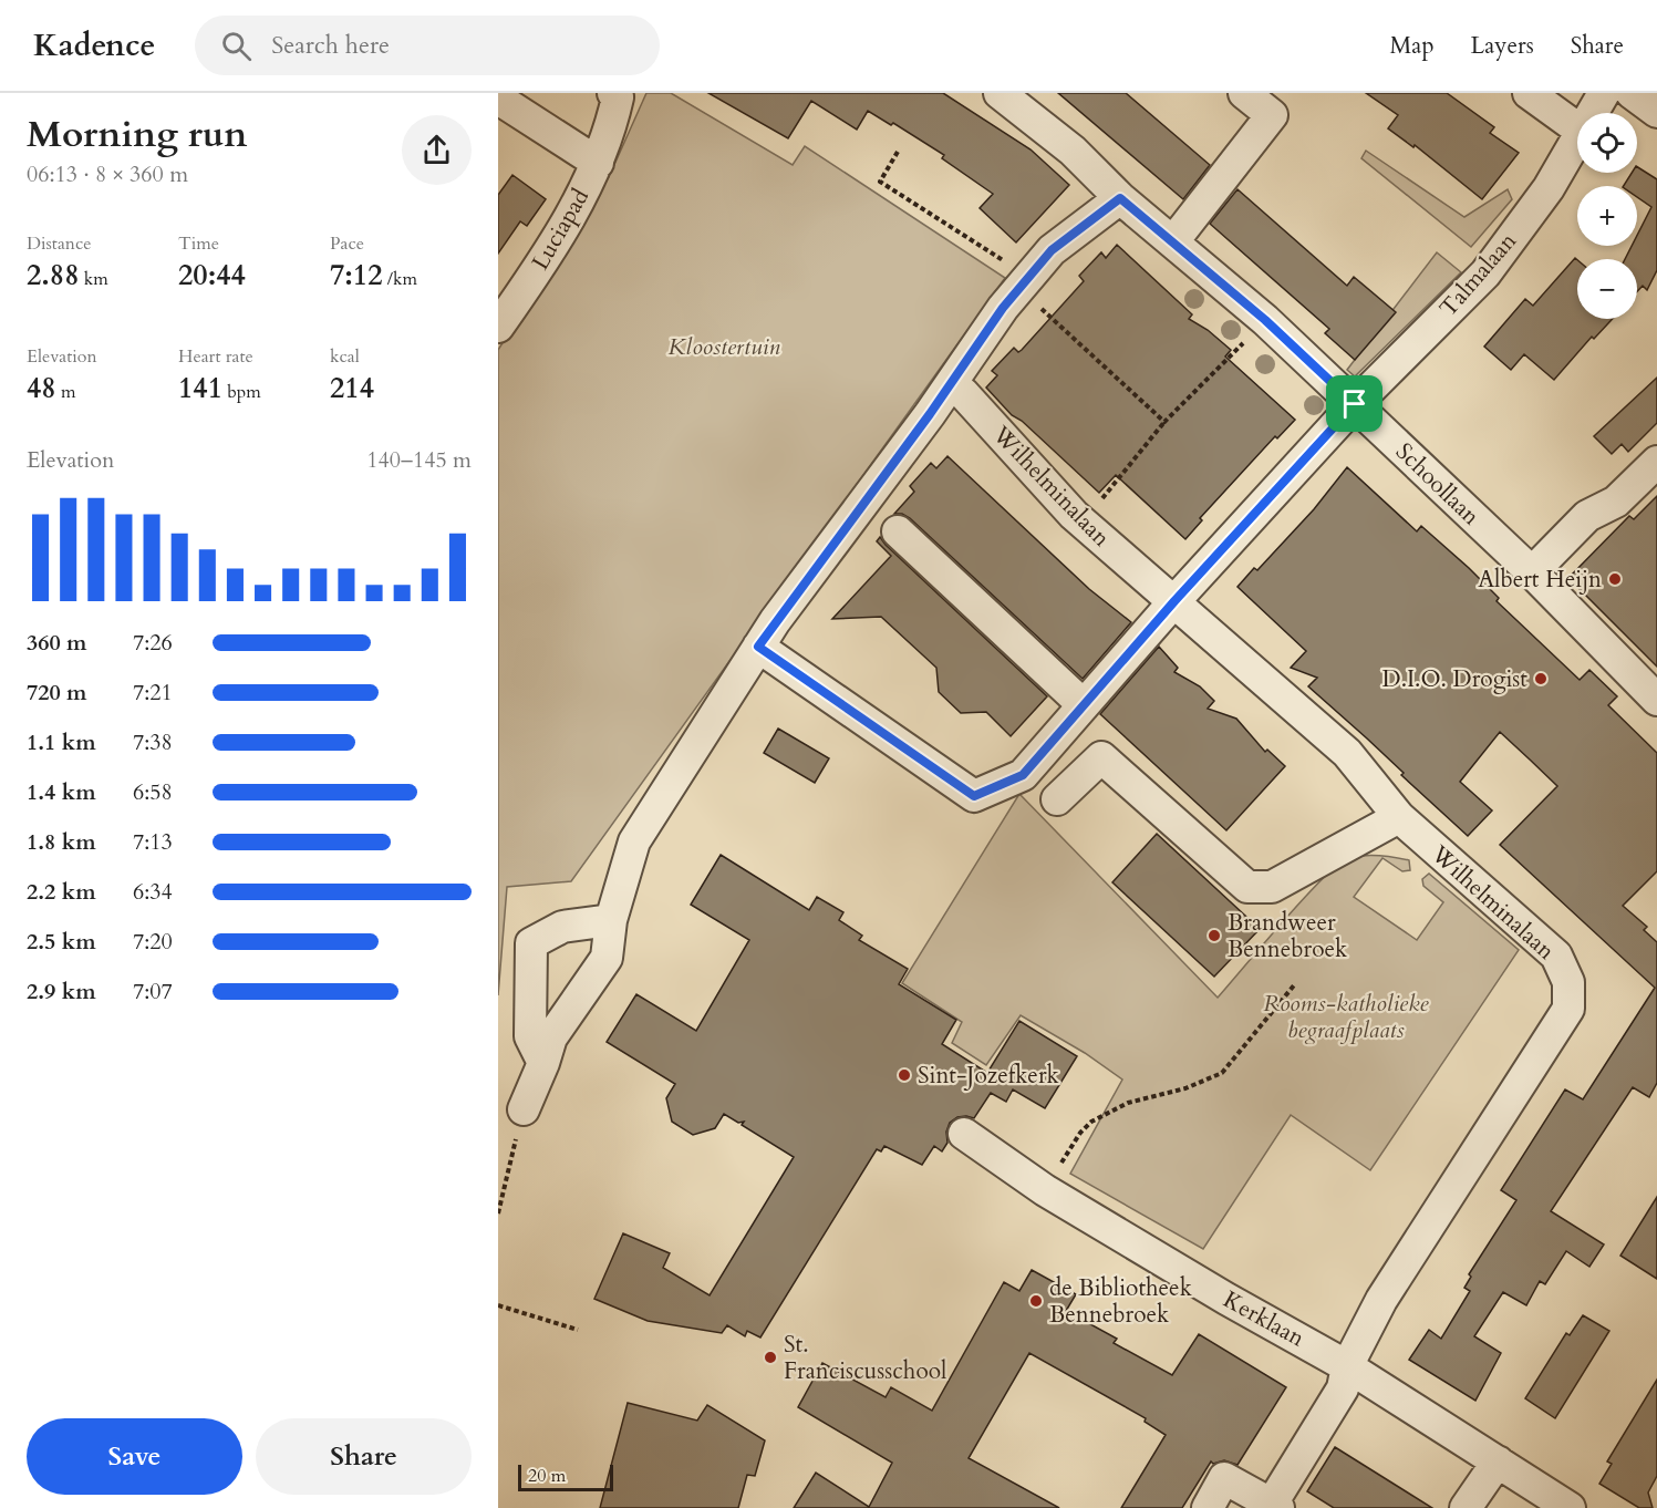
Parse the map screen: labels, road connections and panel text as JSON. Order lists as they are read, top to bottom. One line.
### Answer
{"streets":{"street":["Luciapad","Talmalaan","Schoollaan","Wilhelminalaan","Kerklaan"]},"crossings":[["Talmalaan","Schoollaan"],["Talmalaan","Wilhelminalaan"],["Wilhelminalaan","Kerklaan"]],"parks":["Kloostertuin","Rooms-katholieke begraafplaats"],"places":["Albert Heijn","D.I.O. Drogist","Brandweer Bennebroek","Sint-Jozefkerk","de Bibliotheek Bennebroek","St. Franciscusschool"],"scale_bar":"20 m","page":{"header":"Kadence","search":"Search here","nav":["Map","Layers","Share"],"heading":["Morning run","06:13 · 8 × 360 m"],"map_buttons":["+","−"],"stats":[["Distance","2.88 km"],["Time","20:44"],["Pace","7:12 /km"],["Elevation","48 m"],["Heart rate","141 bpm"],["kcal","214"]],"chart":["Elevation","140–145 m"],"list":[{"name":"360 m","note":"7:26"},{"name":"720 m","note":"7:21"},{"name":"1.1 km","note":"7:38"},{"name":"1.4 km","note":"6:58"},{"name":"1.8 km","note":"7:13"},{"name":"2.2 km","note":"6:34"},{"name":"2.5 km","note":"7:20"},{"name":"2.9 km","note":"7:07"}],"buttons":["Save","Share"],"scale":"20 m"}}
